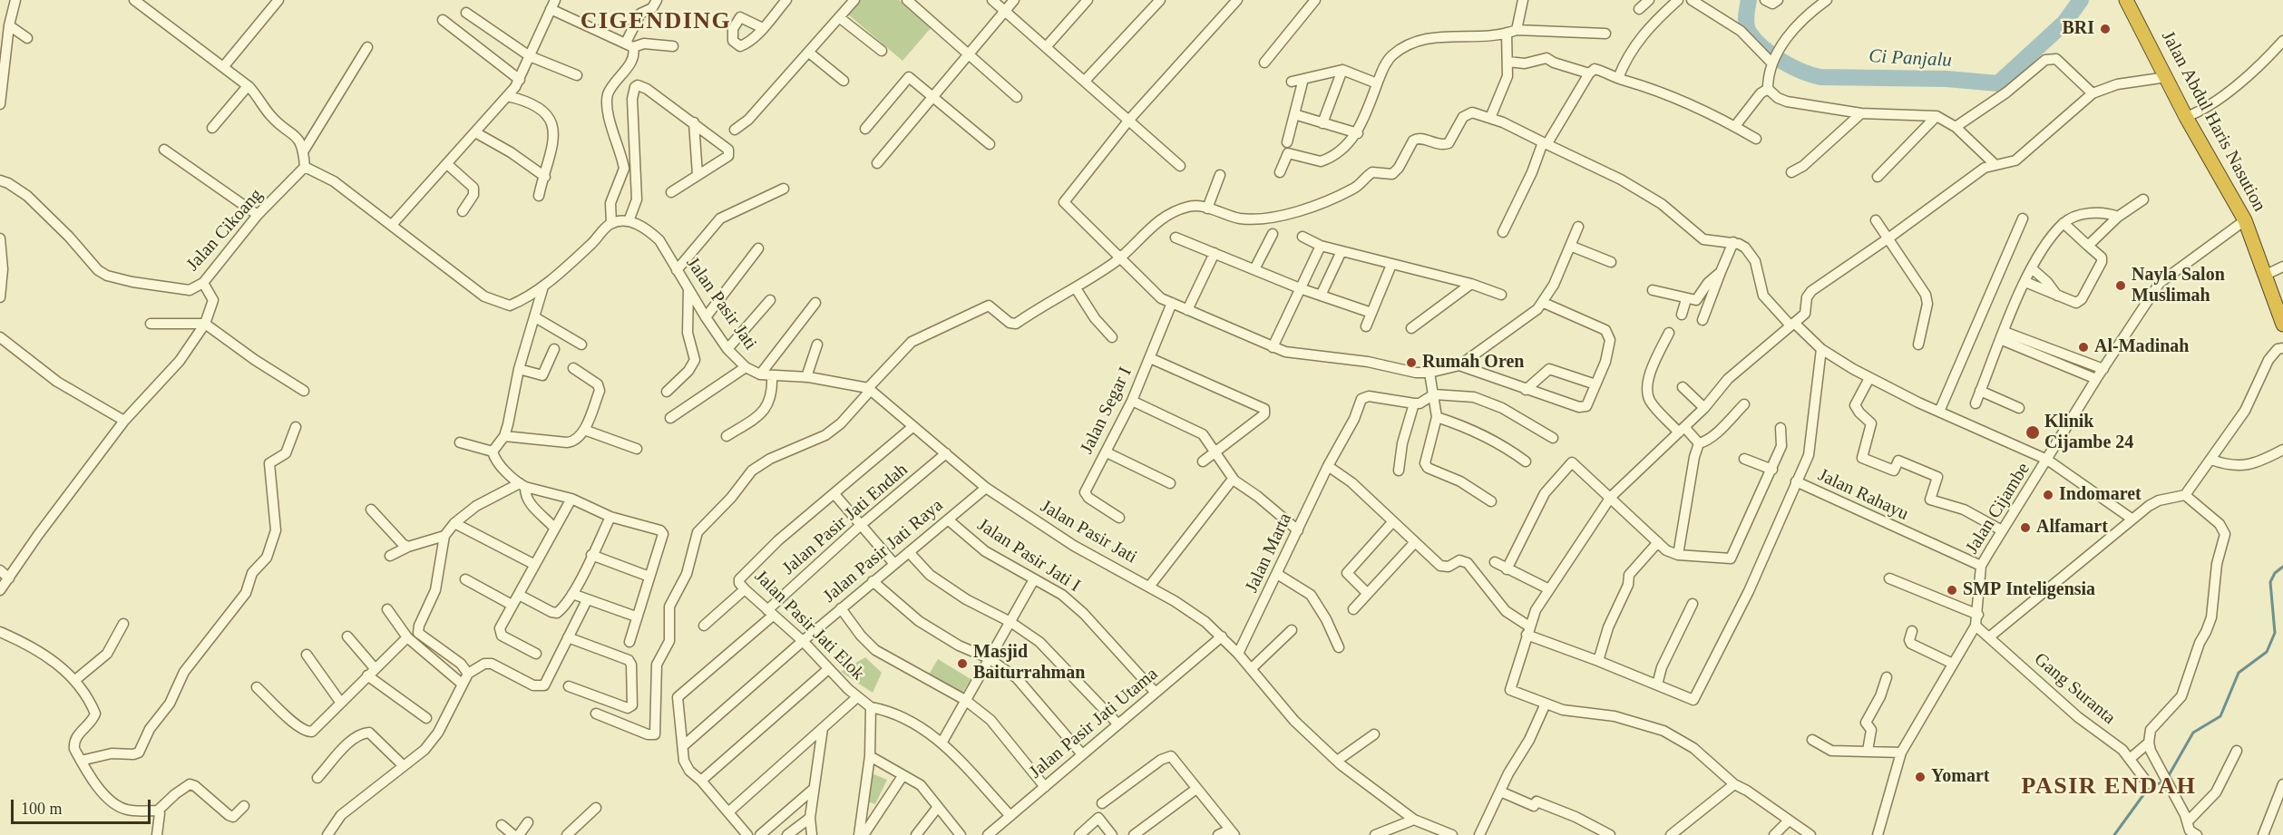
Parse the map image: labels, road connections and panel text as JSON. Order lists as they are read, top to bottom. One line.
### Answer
{"streets":{"highway":["Jalan Abdul Haris Nasution"],"street":["Jalan Cikoang","Jalan Pasir Jati","Jalan Segar I","Jalan Rahayu","Jalan Cijambe","Jalan Pasir Jati Endah","Jalan Pasir Jati Raya","Jalan Marta","Jalan Pasir Jati I","Jalan Pasir Jati Elok","Gang Suranta","Jalan Pasir Jati Utama"]},"crossings":[["Jalan Abdul Haris Nasution","Jalan Cijambe"],["Jalan Pasir Jati","Jalan Pasir Jati Endah"],["Jalan Pasir Jati","Jalan Pasir Jati Raya"],["Jalan Pasir Jati","Jalan Marta"],["Jalan Pasir Jati","Jalan Pasir Jati Elok"],["Jalan Pasir Jati","Jalan Pasir Jati Utama"],["Jalan Rahayu","Jalan Cijambe"],["Jalan Cijambe","Gang Suranta"],["Jalan Pasir Jati Endah","Jalan Pasir Jati Raya"],["Jalan Pasir Jati Endah","Jalan Pasir Jati Elok"],["Jalan Pasir Jati Raya","Jalan Pasir Jati I"],["Jalan Pasir Jati Raya","Jalan Pasir Jati Elok"],["Jalan Pasir Jati I","Jalan Pasir Jati Utama"]],"districts":["CIGENDING","PASIR ENDAH"],"water":["Ci Panjalu"],"places":["BRI","Nayla Salon Muslimah","Al-Madinah","Rumah Oren","Klinik Cijambe 24","Indomaret","Alfamart","SMP Inteligensia","Masjid Baiturrahman","Yomart"],"scale_bar":"100 m"}
